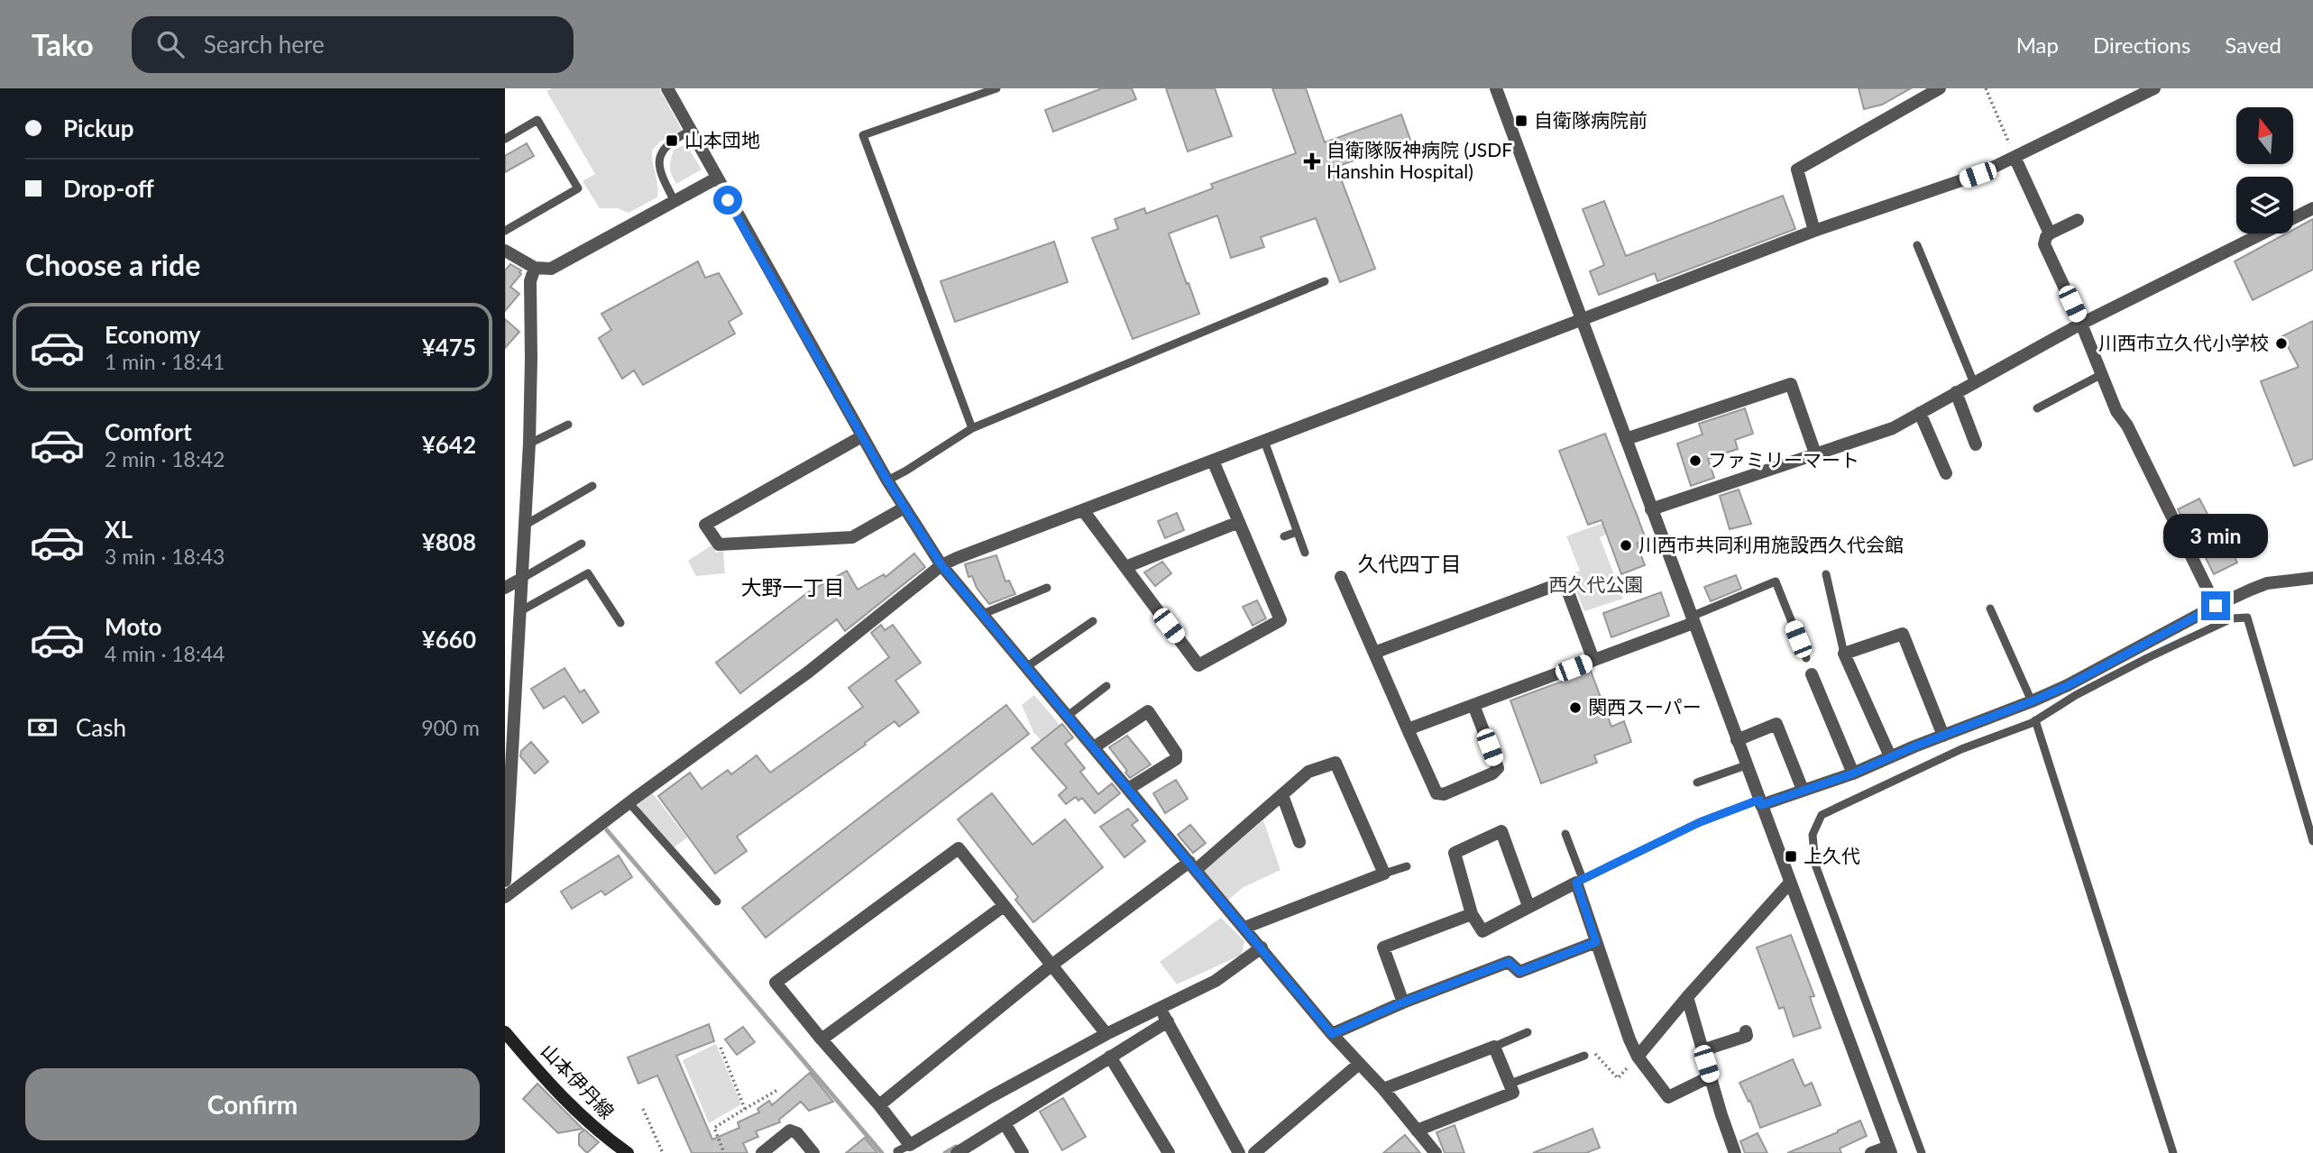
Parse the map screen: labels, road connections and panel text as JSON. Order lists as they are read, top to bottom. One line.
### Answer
{"streets":{"main road":["山本伊丹線"]},"districts":["久代四丁目","大野一丁目"],"parks":["西久代公園"],"places":{"transit":["自衛隊病院前","山本団地","上久代"],"health":["自衛隊阪神病院 (JSDF Hanshin Hospital)"],"other":["川西市立久代小学校","ファミリーマート","川西市共同利用施設西久代会館","関西スーパー"]},"north":"top","page":{"header":"Tako","search":"Search here","nav":["Map","Directions","Saved"],"banner":["Pickup","Drop-off"],"heading":"Choose a ride","list":[{"name":"Economy","note":"1 min · 18:41","value":"¥475"},{"name":"Comfort","note":"2 min · 18:42","value":"¥642"},{"name":"XL","note":"3 min · 18:43","value":"¥808"},{"name":"Moto","note":"4 min · 18:44","value":"¥660"}],"bubble":"3 min","pay":["Cash","900 m"],"buttons":"Confirm"}}
